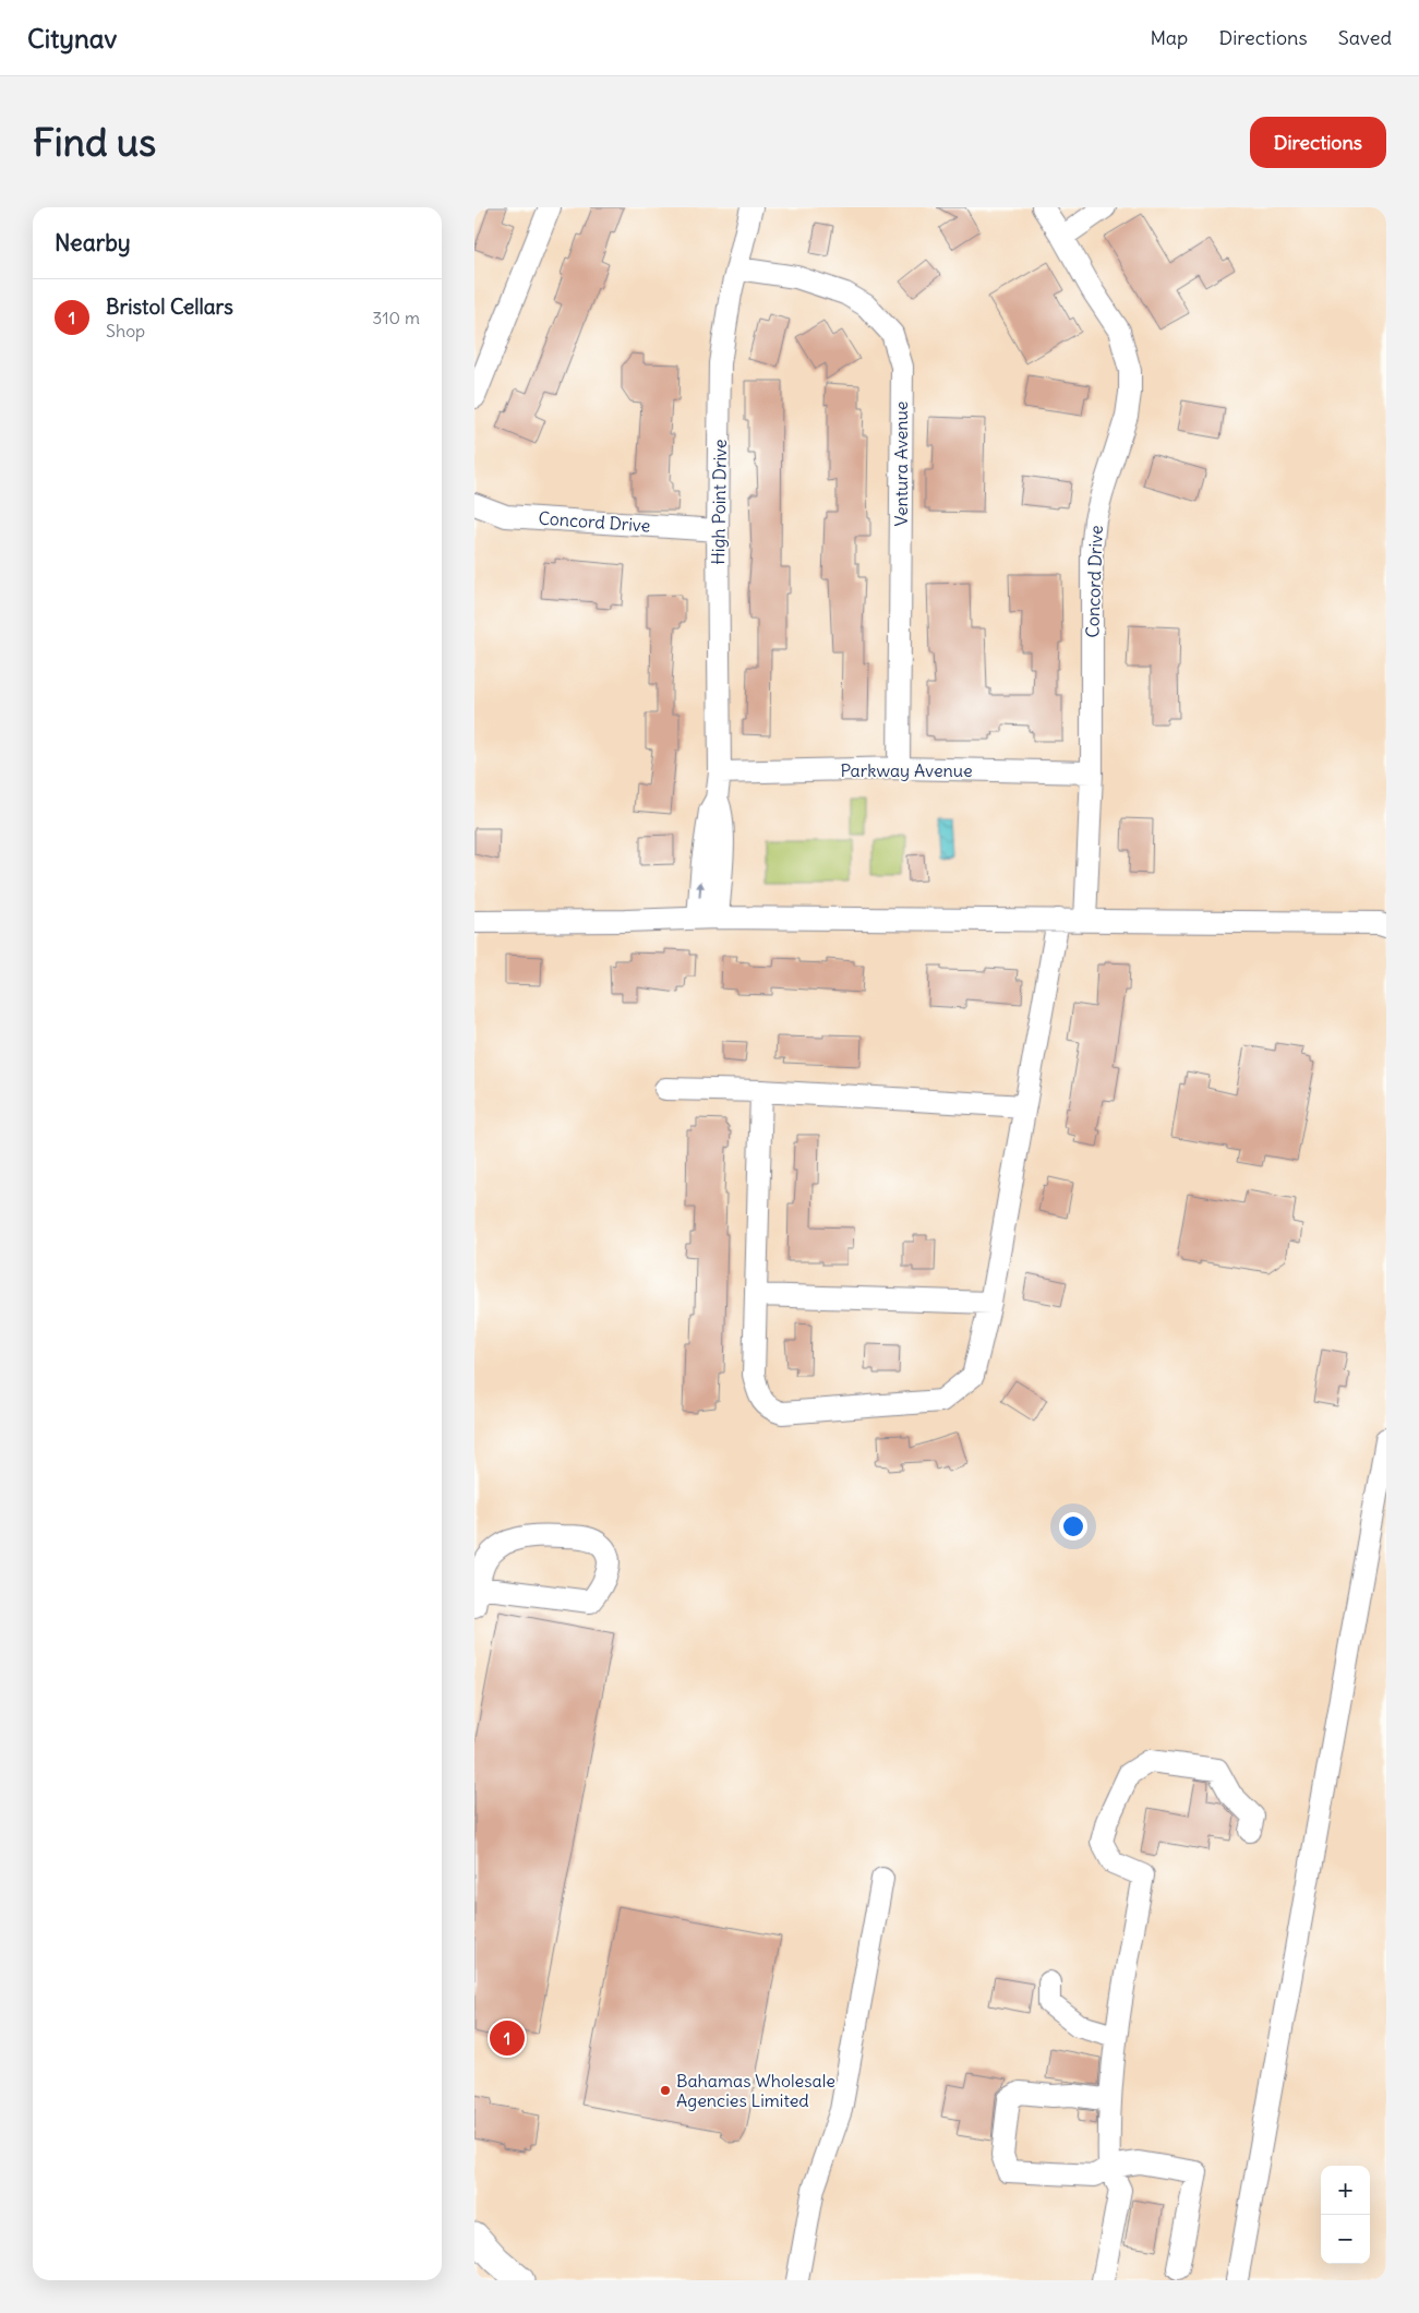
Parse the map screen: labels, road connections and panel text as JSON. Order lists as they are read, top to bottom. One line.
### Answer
{"streets":{"street":["Ventura Avenue","High Point Drive","Concord Drive","Parkway Avenue"]},"crossings":[["Ventura Avenue","High Point Drive"],["Ventura Avenue","Parkway Avenue"],["High Point Drive","Concord Drive"],["High Point Drive","Parkway Avenue"],["Concord Drive","Parkway Avenue"]],"places":["Bahamas Wholesale Agencies Limited"],"page":{"header":"Citynav","nav":["Map","Directions","Saved"],"buttons":"Directions","title":"Find us","heading":"Nearby","list":[{"mark":"1","name":"Bristol Cellars","note":"Shop","value":"310 m"}],"pins":"1","map_buttons":["+","−"]}}
